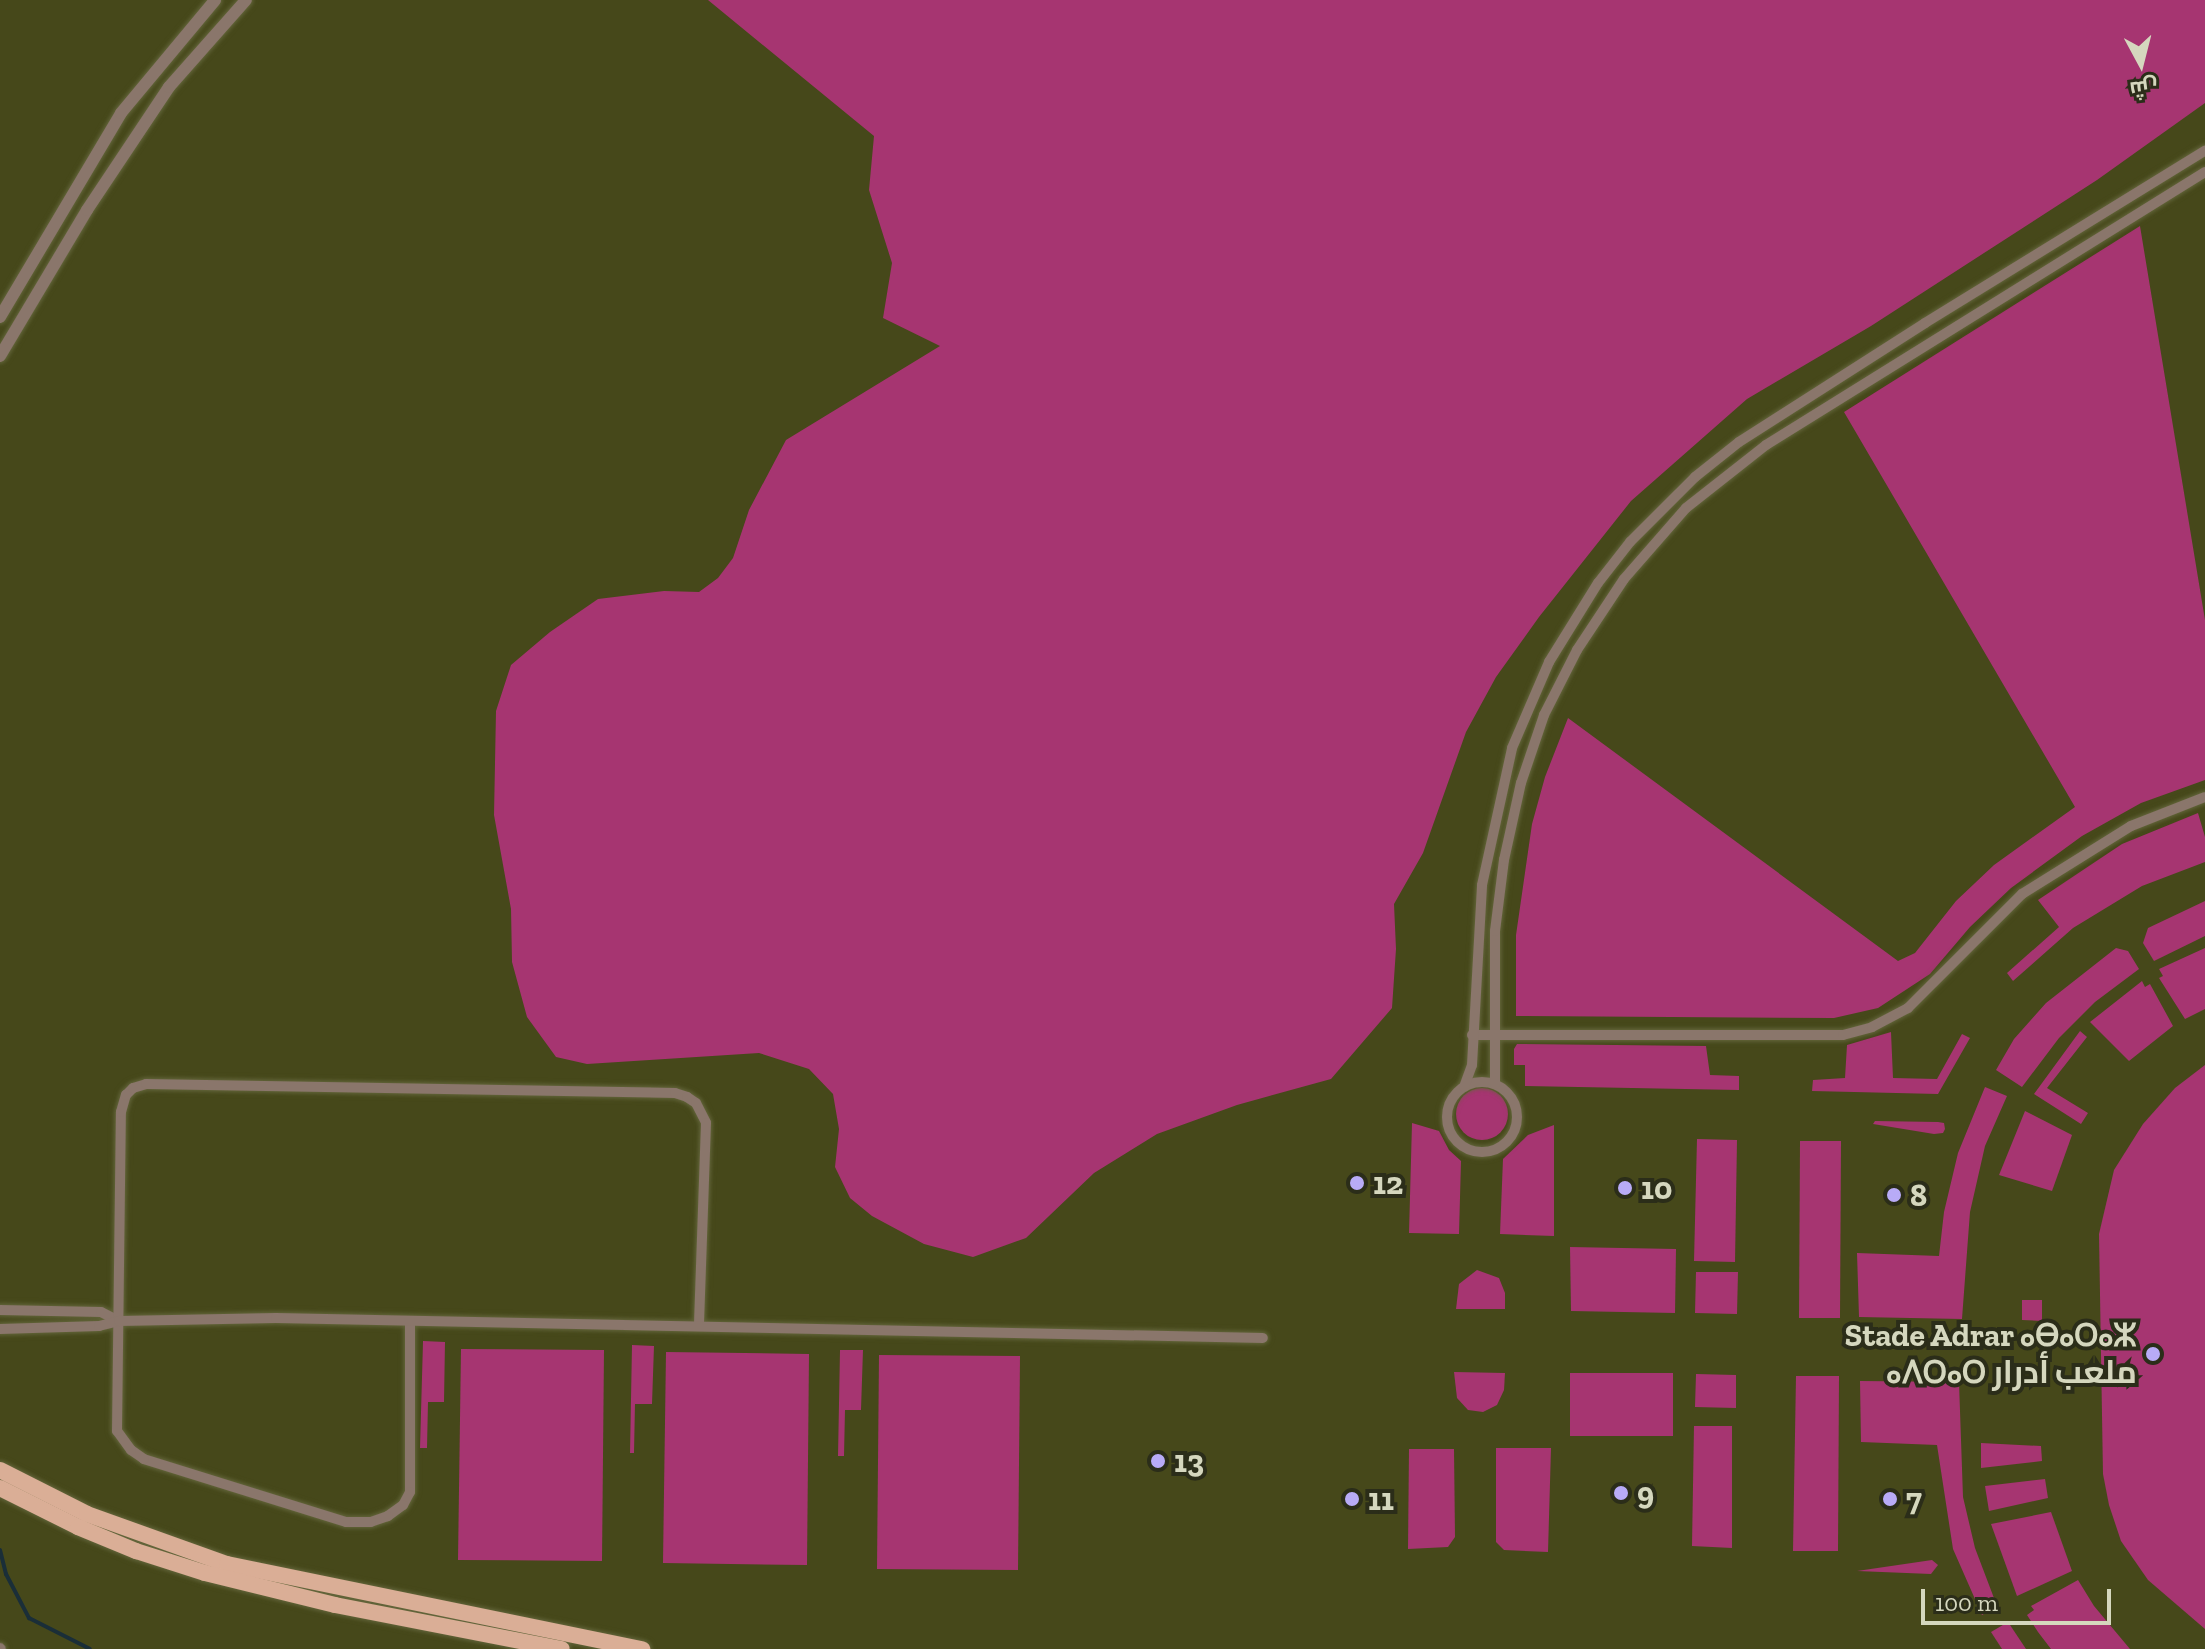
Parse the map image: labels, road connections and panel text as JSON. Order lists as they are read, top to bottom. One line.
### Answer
{"places":["12","10","8","Stade Adrar ⴰⴱⴰⵔⴰⵣ ⴰⴷⵔⴰⵔ ملعب أدرار","13","9","11","7"],"scale_bar":"100 m","north":"bottom"}
